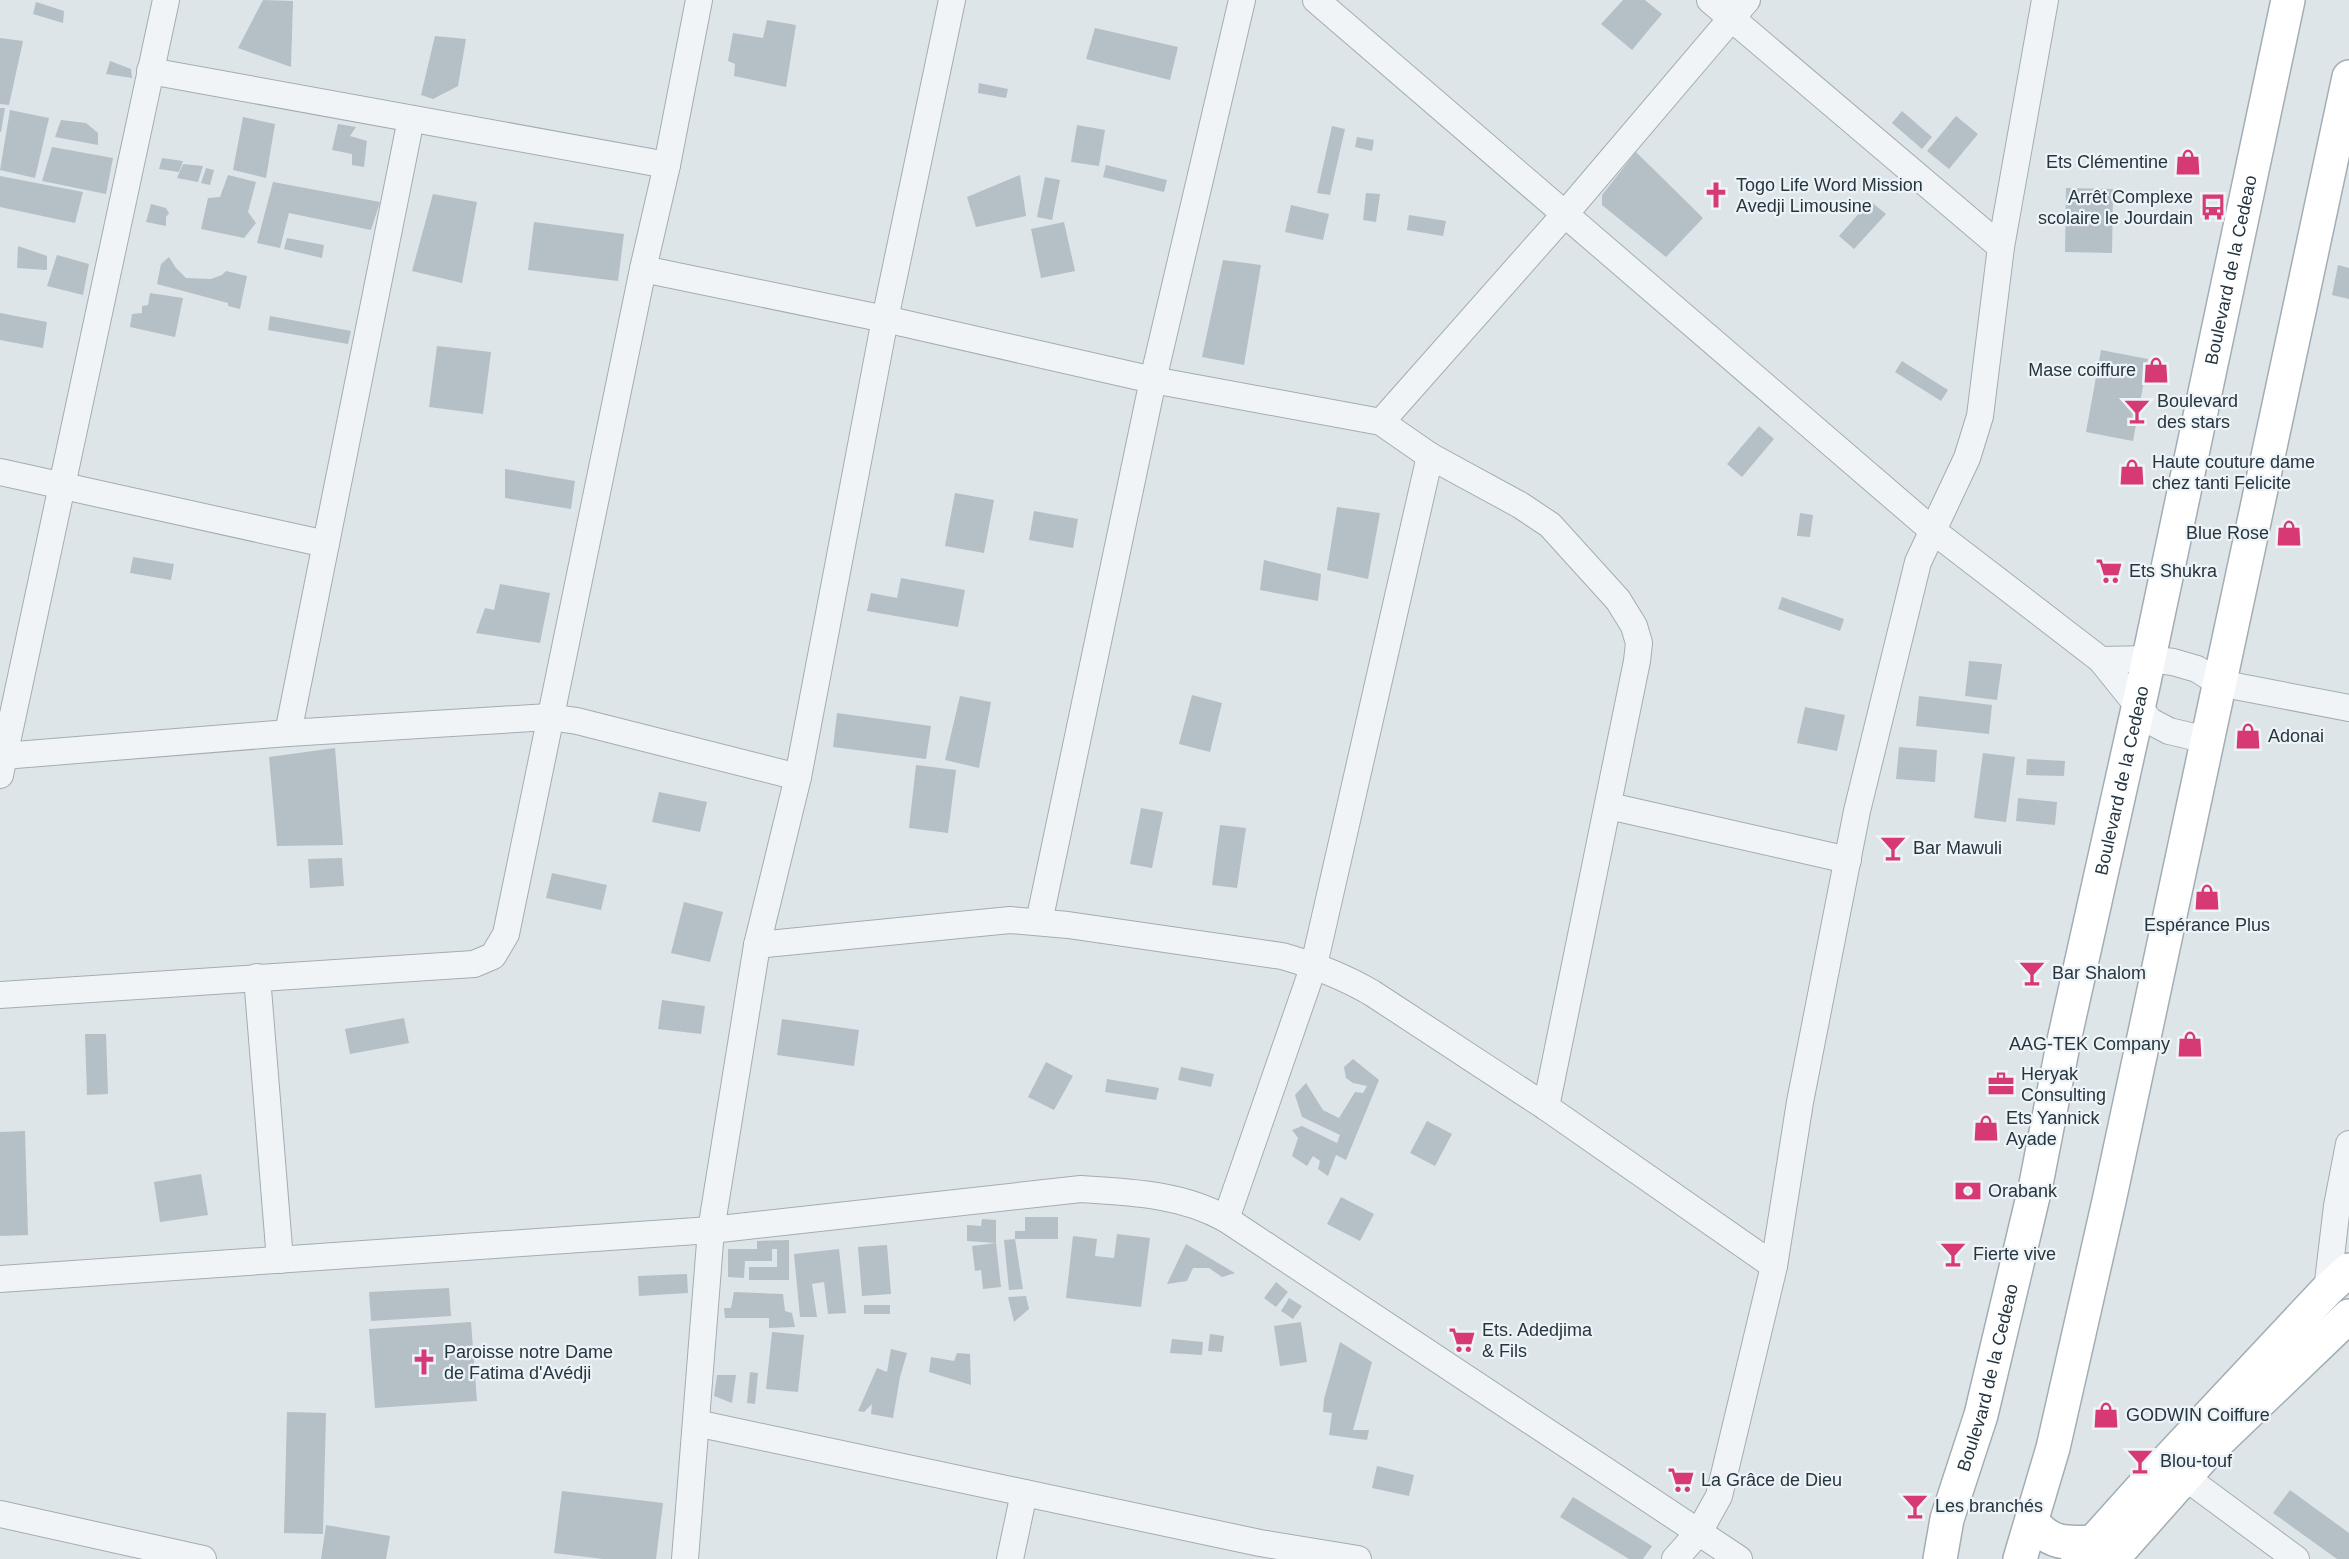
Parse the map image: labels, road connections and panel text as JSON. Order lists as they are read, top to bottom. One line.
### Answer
{"streets":{"main road":["Boulevard de la Cedeao"]},"places":{"shop":["Ets Clémentine","Mase coiffure","Haute couture dame chez tanti Felicite","Blue Rose","Adonai","Espérance Plus","AAG-TEK Company","Ets Yannick Ayade","GODWIN Coiffure"],"church":["Togo Life Word Mission Avedji Limousine","Paroisse notre Dame de Fatima d'Avédji"],"bus stop":["Arrêt Complexe scolaire le Jourdain"],"bar":["Boulevard des stars","Bar Mawuli","Bar Shalom","Fierte vive","Blou-touf","Les branchés"],"supermarket":["Ets Shukra","Ets. Adedjima & Fils","La Grâce de Dieu"],"office":["Heryak Consulting"],"bank":["Orabank"]}}
